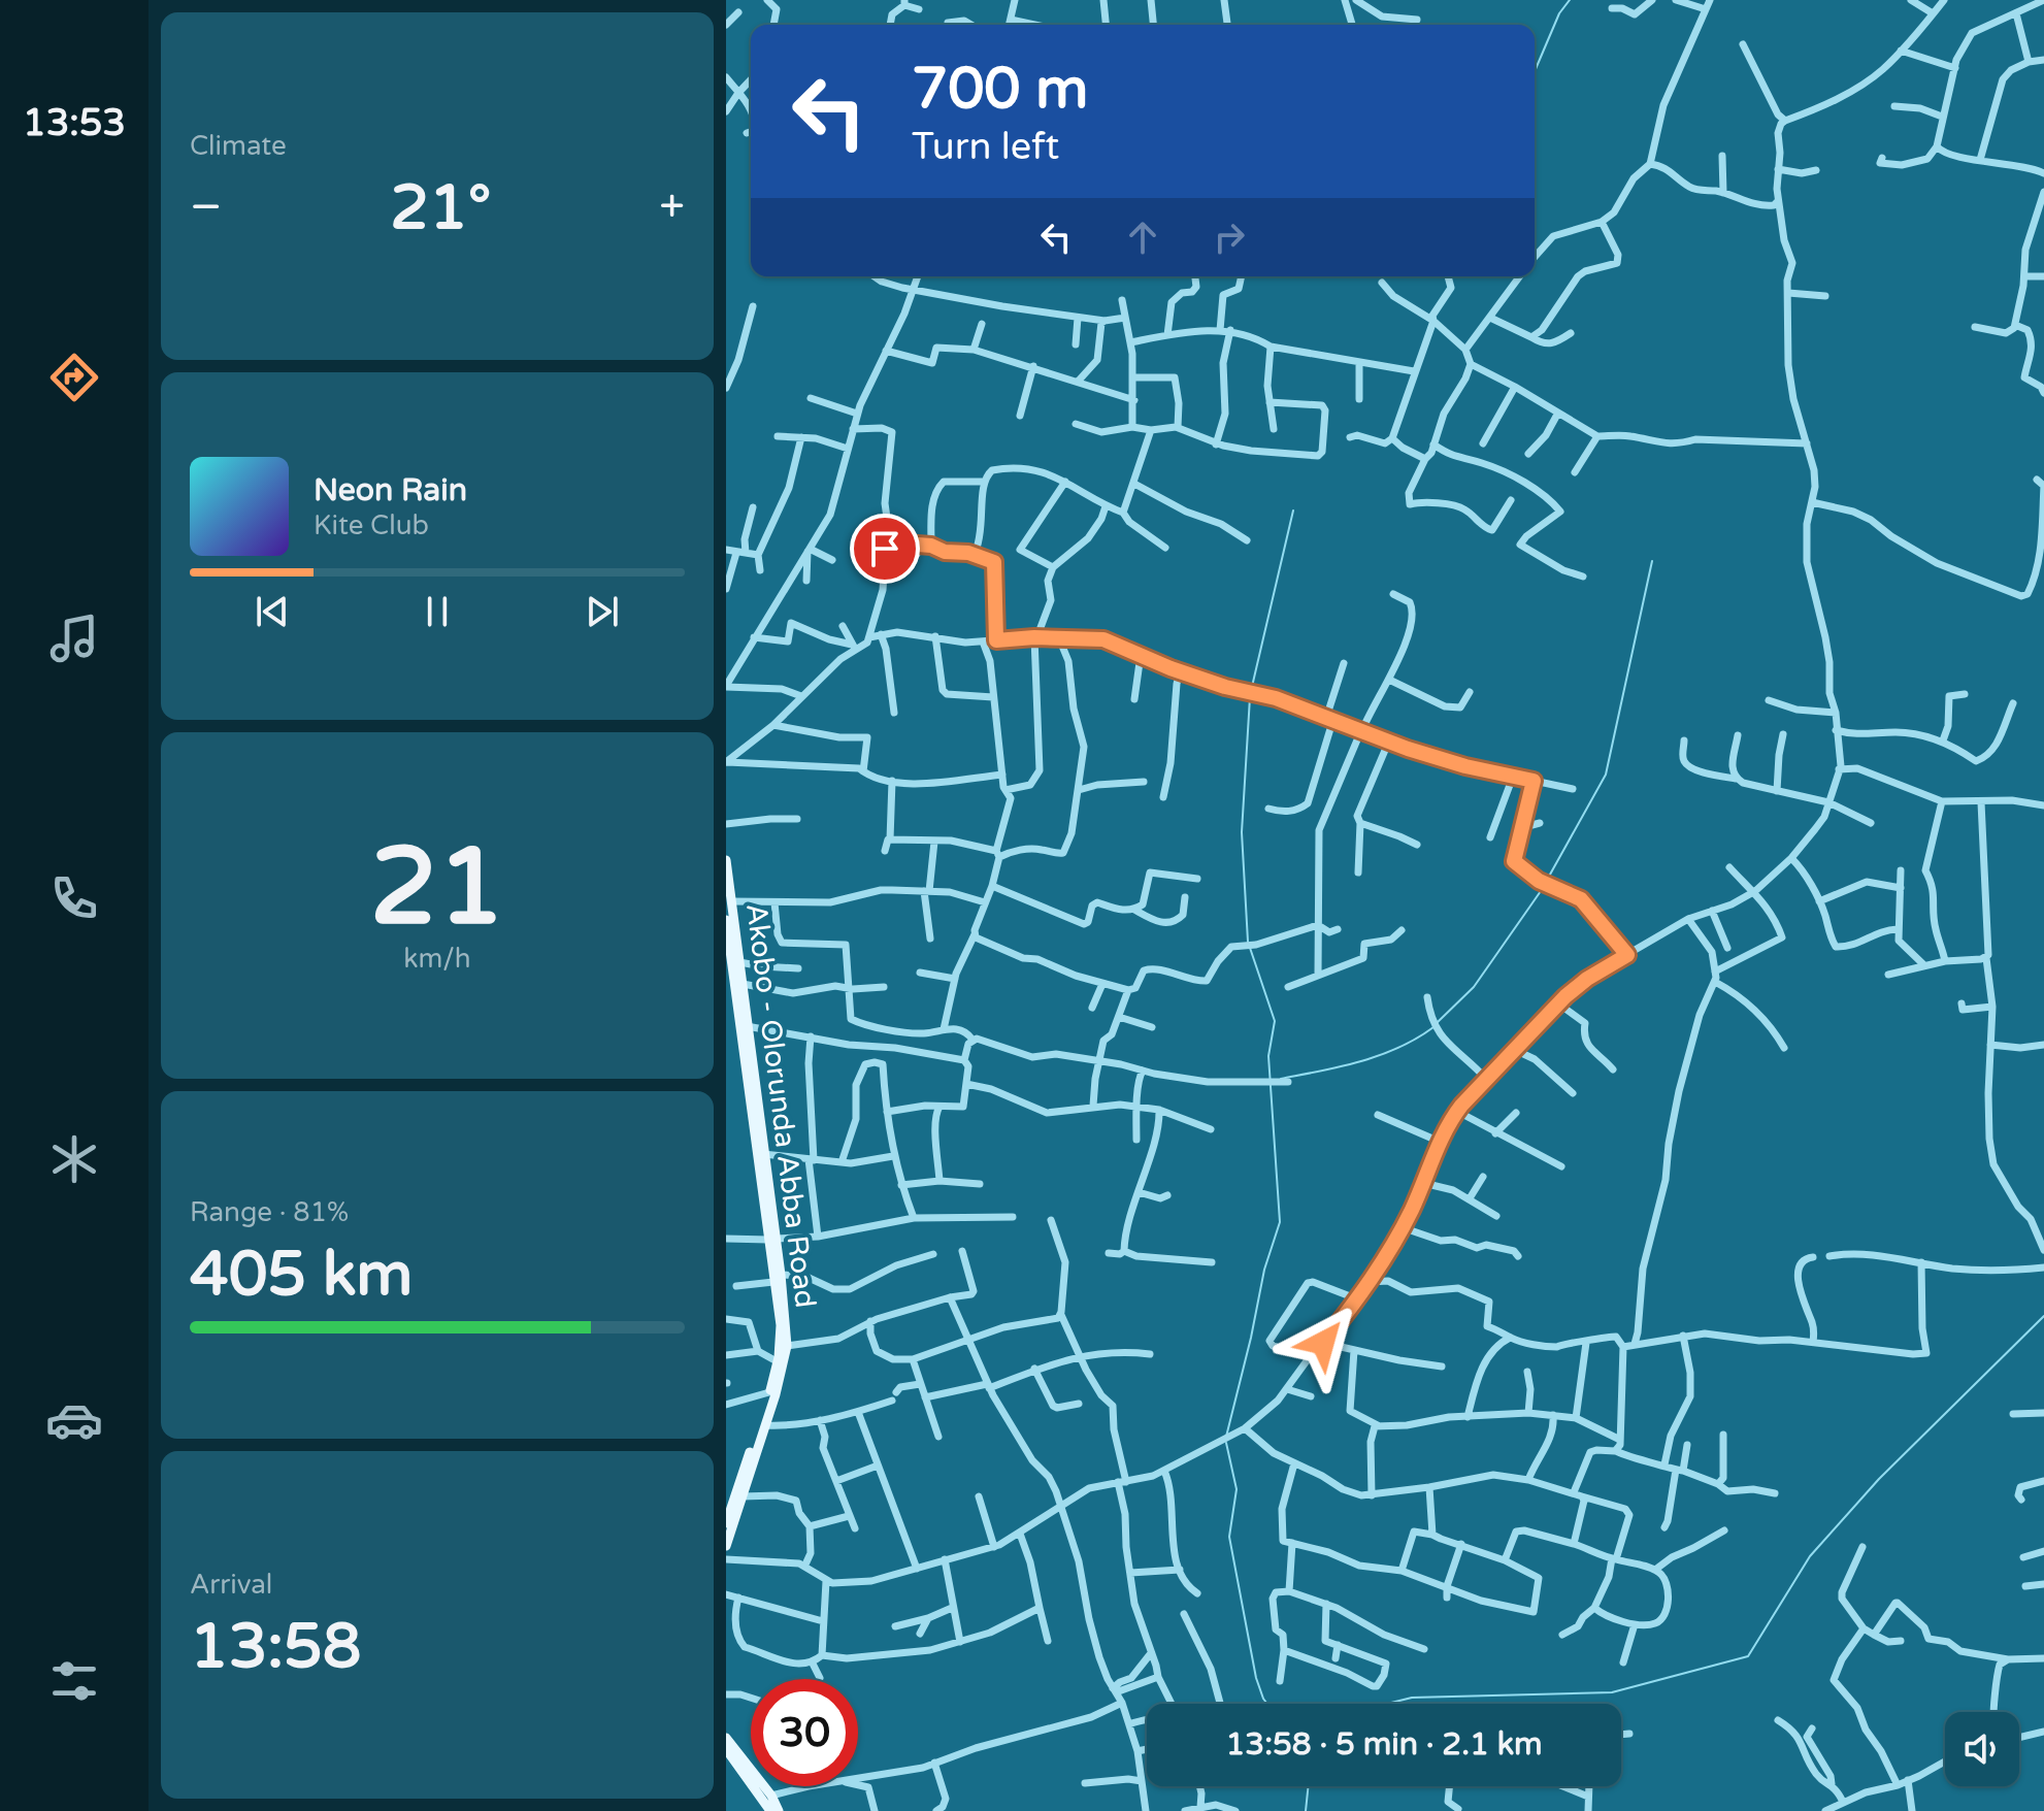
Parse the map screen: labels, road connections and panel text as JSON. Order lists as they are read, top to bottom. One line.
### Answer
{"streets":{"main road":["Akobo - Olorunda Abba Road"]},"page":{"tabs":"13:53","tile":["Climate",["21","km/h"],["Range · 81%","405 km"],["Arrival","13:58"]],"turn":["700 m","Turn left"],"heat":["−","21°","+"],"song":["Neon Rain","Kite Club"],"limit":"30","trip":"13:58 · 5 min · 2.1 km"}}
